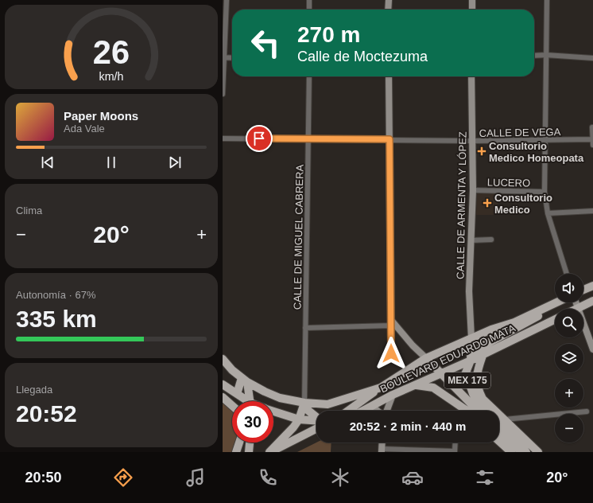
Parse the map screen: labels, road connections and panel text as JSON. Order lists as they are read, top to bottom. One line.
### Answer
{"streets":{"main road":["BOULEVARD EDUARDO MATA","MEX 175"],"street":["CALLE DE VEGA","LUCERO","CALLE DE ARMENTA Y LÓPEZ","CALLE DE MIGUEL CABRERA"]},"crossings":[["CALLE DE VEGA","CALLE DE ARMENTA Y LÓPEZ"],["CALLE DE VEGA","CALLE DE MIGUEL CABRERA"],["LUCERO","CALLE DE ARMENTA Y LÓPEZ"],["CALLE DE ARMENTA Y LÓPEZ","BOULEVARD EDUARDO MATA"],["CALLE DE ARMENTA Y LÓPEZ","MEX 175"],["CALLE DE MIGUEL CABRERA","BOULEVARD EDUARDO MATA"],["BOULEVARD EDUARDO MATA","MEX 175"]],"places":{"health":["Consultorio Medico Homeopata","Consultorio Medico"]},"page":{"turn":["270 m","Calle de Moctezuma"],"song":["Paper Moons","Ada Vale"],"tile":["Clima",["Autonomía · 67%","335 km"],["Llegada","20:52"]],"heat":["−","20°","+"],"map_buttons":["+","−"],"limit":"30","trip":"20:52 · 2 min · 440 m","tabs":["20:50","20°"],"gauge":["26","km/h"]}}
